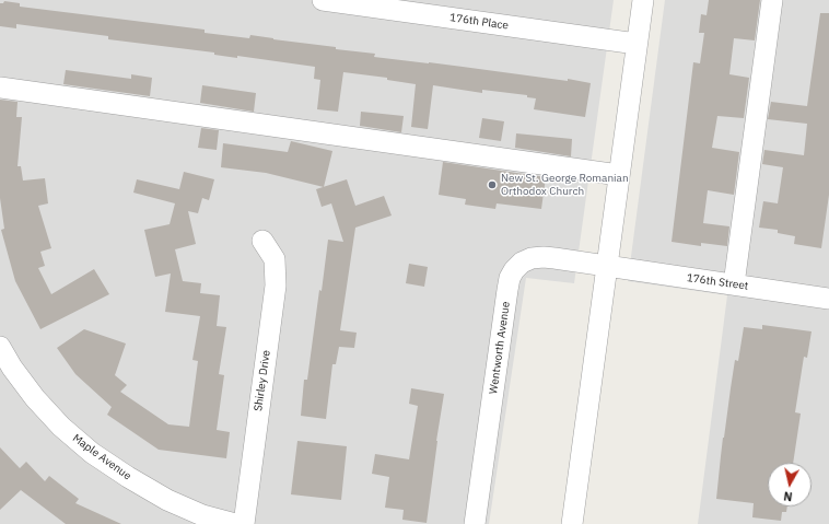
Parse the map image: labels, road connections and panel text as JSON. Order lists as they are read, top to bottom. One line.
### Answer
{"streets":{"street":["176th Place","176th Street","Wentworth Avenue","Shirley Drive","Maple Avenue"]},"crossings":[["176th Street","Wentworth Avenue"]],"places":["New St. George Romanian Orthodox Church"],"north":"bottom"}
